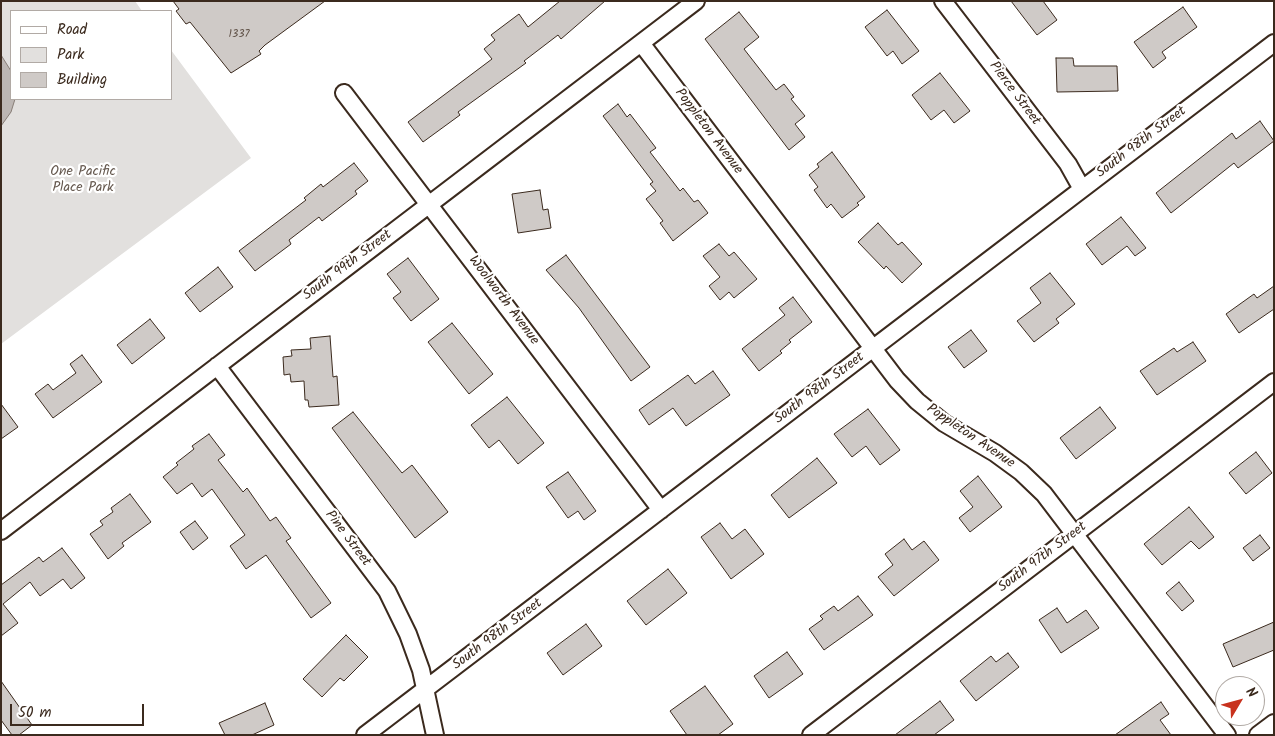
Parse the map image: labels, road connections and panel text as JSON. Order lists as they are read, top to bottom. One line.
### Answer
{"streets":{"street":["Pierce Street","Poppleton Avenue","South 98th Street","South 99th Street","Woolworth Avenue","Pine Street","South 97th Street"]},"crossings":[["Pierce Street","South 98th Street"],["Poppleton Avenue","South 98th Street"],["Poppleton Avenue","South 99th Street"],["Poppleton Avenue","South 97th Street"],["South 98th Street","Woolworth Avenue"],["South 98th Street","Pine Street"],["South 99th Street","Woolworth Avenue"],["South 99th Street","Pine Street"]],"parks":["One Pacific Place Park"],"house_numbers":["1337"],"legend":["Road","Park","Building"],"scale_bar":"50 m","north":"top right"}
